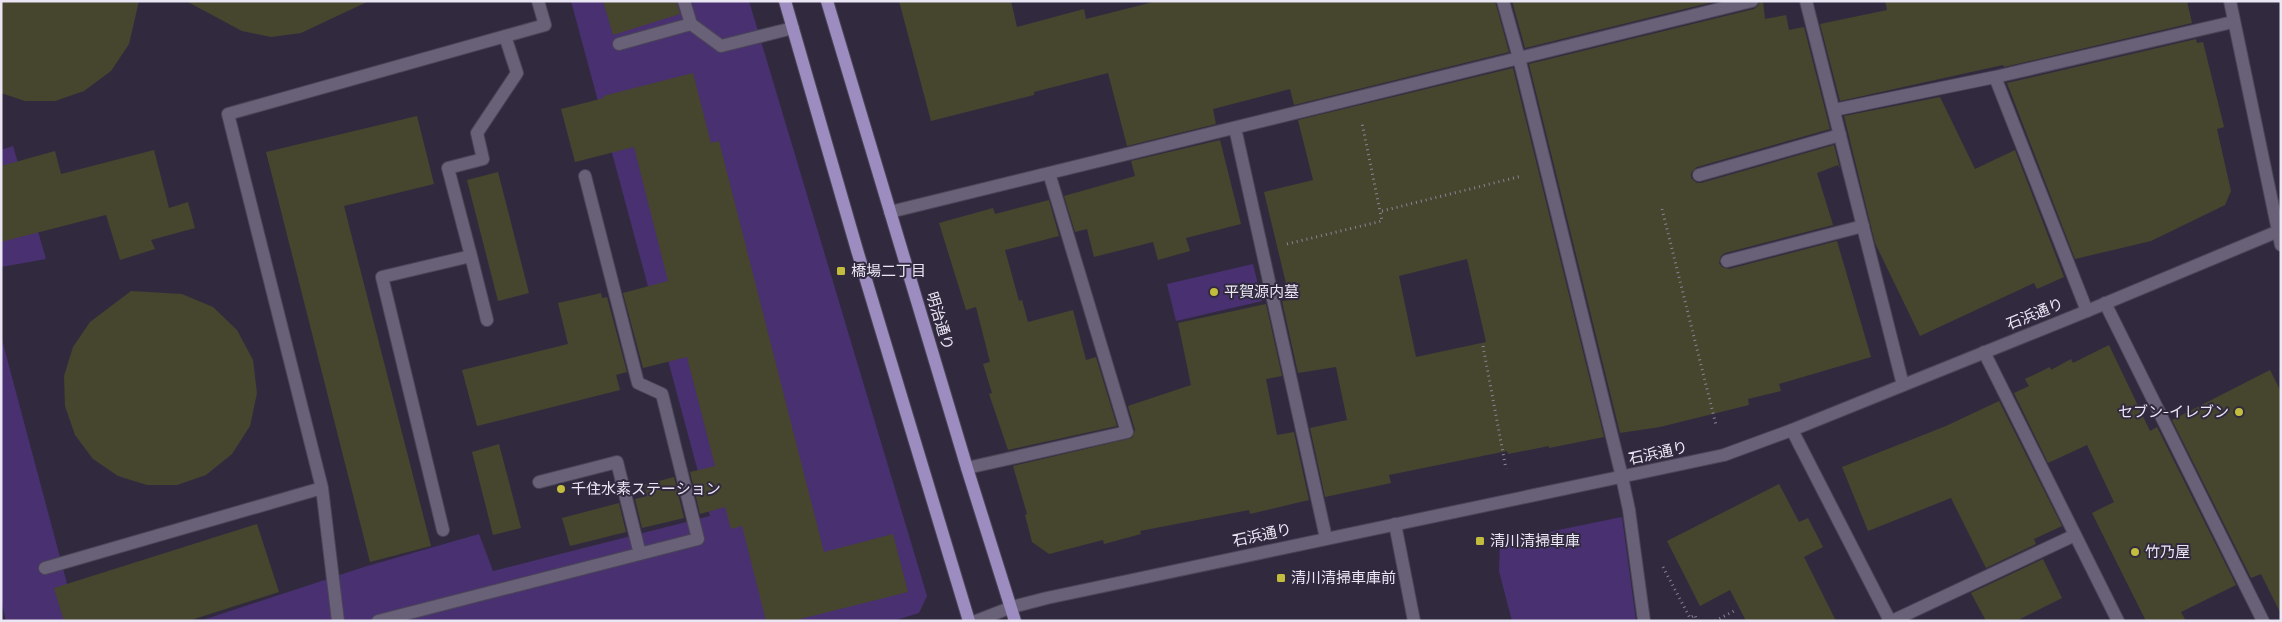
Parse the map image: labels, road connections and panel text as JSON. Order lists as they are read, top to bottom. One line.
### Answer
{"streets":{"main road":["明治通り"],"street":["石浜通り"]},"crossings":[["石浜通り","明治通り"]],"places":{"transit":["橋場二丁目","清川清掃車庫","清川清掃車庫前"],"other":["平賀源内墓","セブン-イレブン","千住水素ステーション","竹乃屋"]}}
